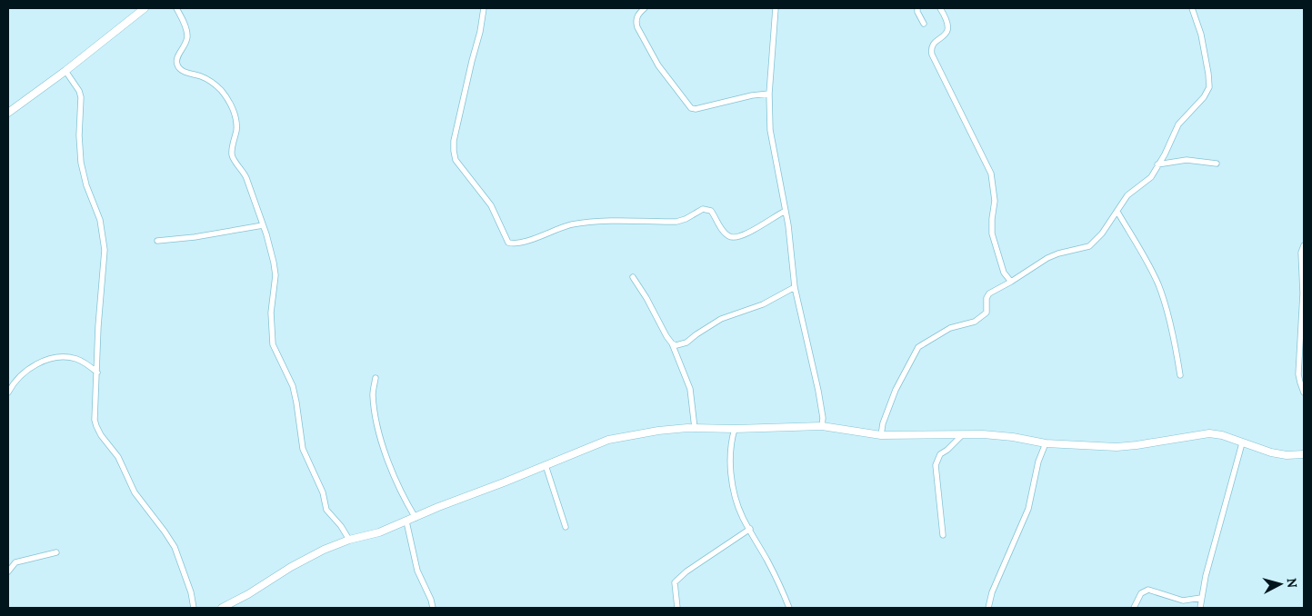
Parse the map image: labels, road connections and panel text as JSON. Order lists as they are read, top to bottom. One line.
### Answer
{"north":"right"}
